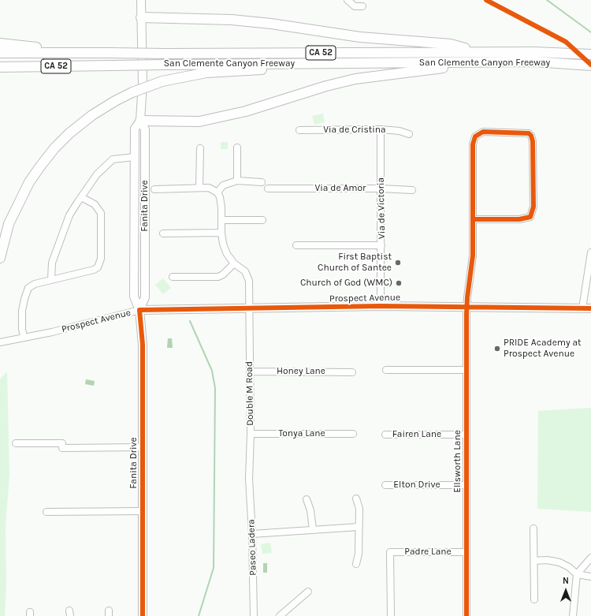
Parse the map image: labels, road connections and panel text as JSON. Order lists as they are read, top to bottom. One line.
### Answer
{"streets":{"highway":["CA 52","San Clemente Canyon Freeway"],"main road":["Fanita Drive","Prospect Avenue"],"street":["Via de Cristina","Via de Amor","Via de Victoria","Honey Lane","Double M Road","Tonya Lane","Fairen Lane","Ellsworth Lane","Elton Drive","Paseo Ladera","Padre Lane"]},"crossings":[["Via de Cristina","Via de Victoria"],["Via de Amor","Via de Victoria"],["Fanita Drive","Prospect Avenue"],["Via de Victoria","Prospect Avenue"],["Prospect Avenue","Double M Road"],["Prospect Avenue","Ellsworth Lane"],["Honey Lane","Double M Road"],["Double M Road","Tonya Lane"],["Double M Road","Paseo Ladera"],["Fairen Lane","Ellsworth Lane"],["Ellsworth Lane","Elton Drive"],["Ellsworth Lane","Padre Lane"]],"places":["First Baptist Church of Santee","Church of God (WMC)","PRIDE Academy at Prospect Avenue"],"north":"top"}
